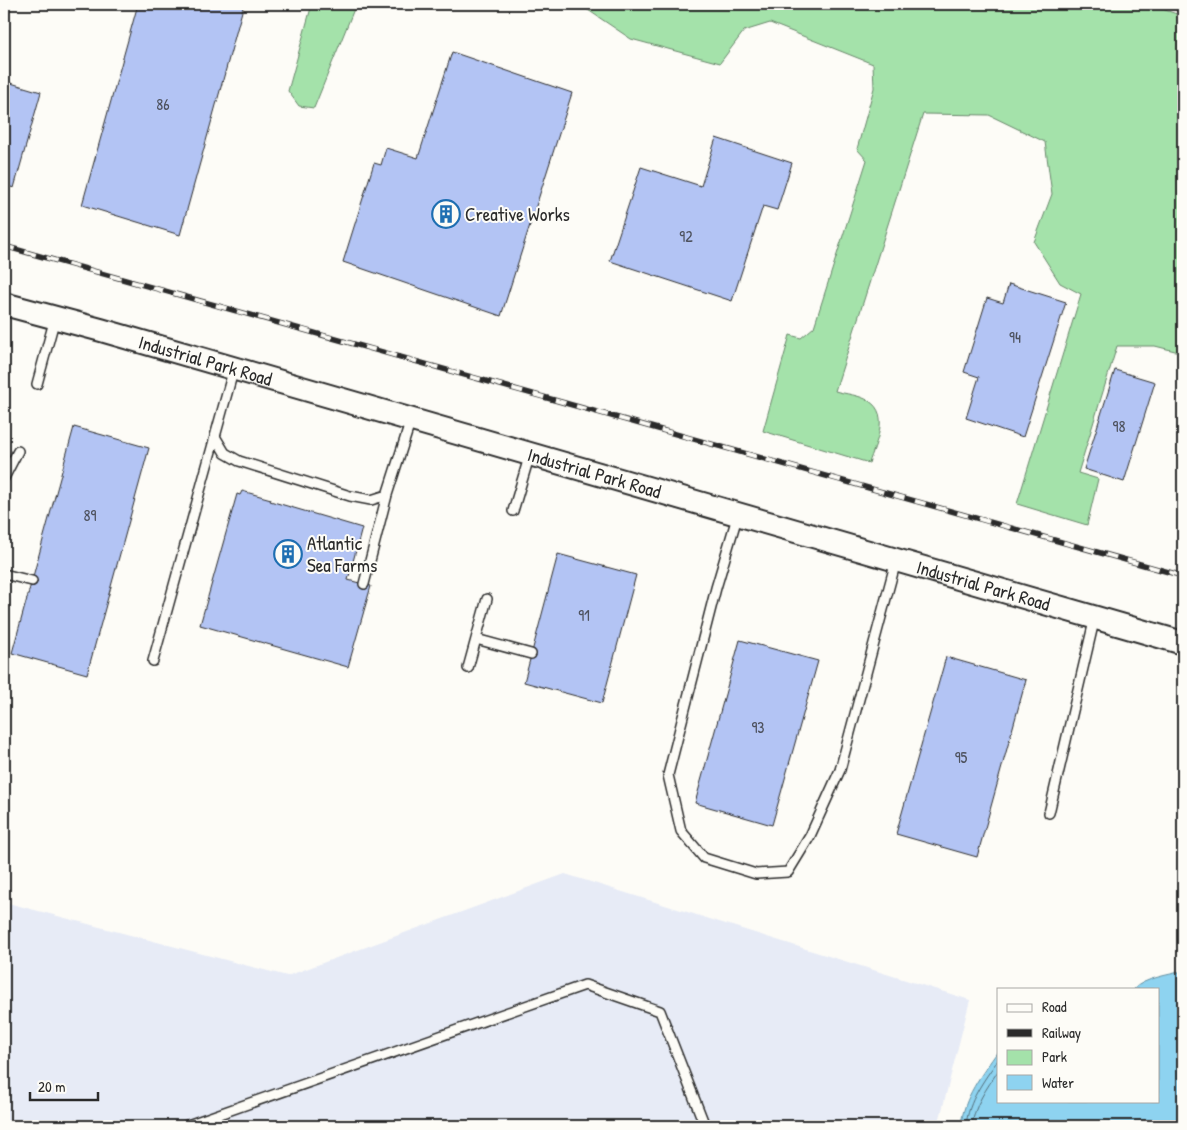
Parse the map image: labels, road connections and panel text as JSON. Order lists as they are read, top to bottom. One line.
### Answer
{"streets":{"street":["Industrial Park Road"]},"places":{"building":["Creative Works","Atlantic Sea Farms"]},"house_numbers":["86","92","94","98","89","91","93","95"],"legend":["Road","Railway","Park","Water"],"scale_bar":"20 m"}
